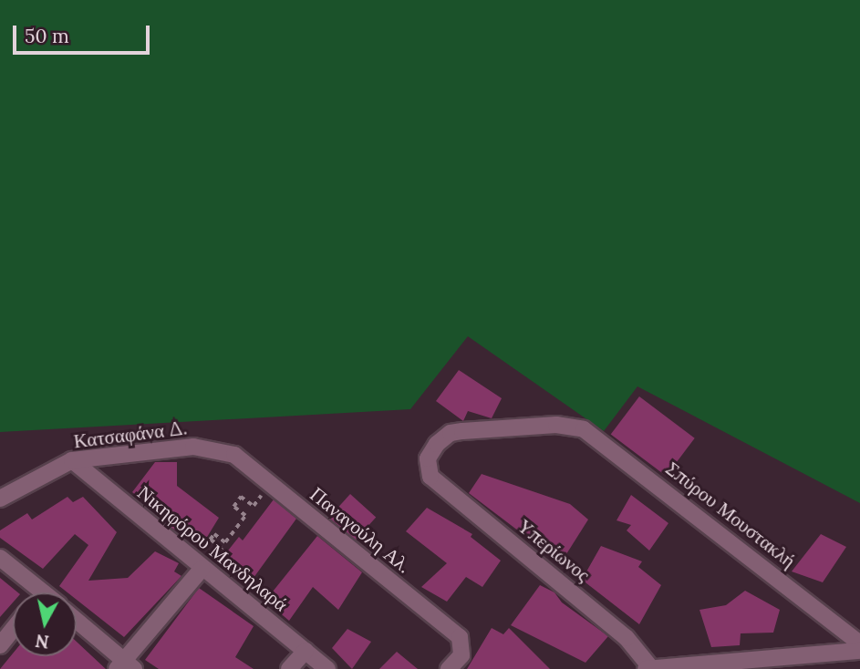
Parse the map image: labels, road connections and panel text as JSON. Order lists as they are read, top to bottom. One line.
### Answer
{"streets":{"street":["Κατσαφάνα Δ.","Σπύρου Μουστακλή","Παναγούλη Αλ.","Νικηφόρου Μανδηλαρά","Υπερίωνος"]},"crossings":[["Κατσαφάνα Δ.","Παναγούλη Αλ."],["Κατσαφάνα Δ.","Νικηφόρου Μανδηλαρά"],["Σπύρου Μουστακλή","Υπερίωνος"]],"scale_bar":"50 m","north":"bottom"}
